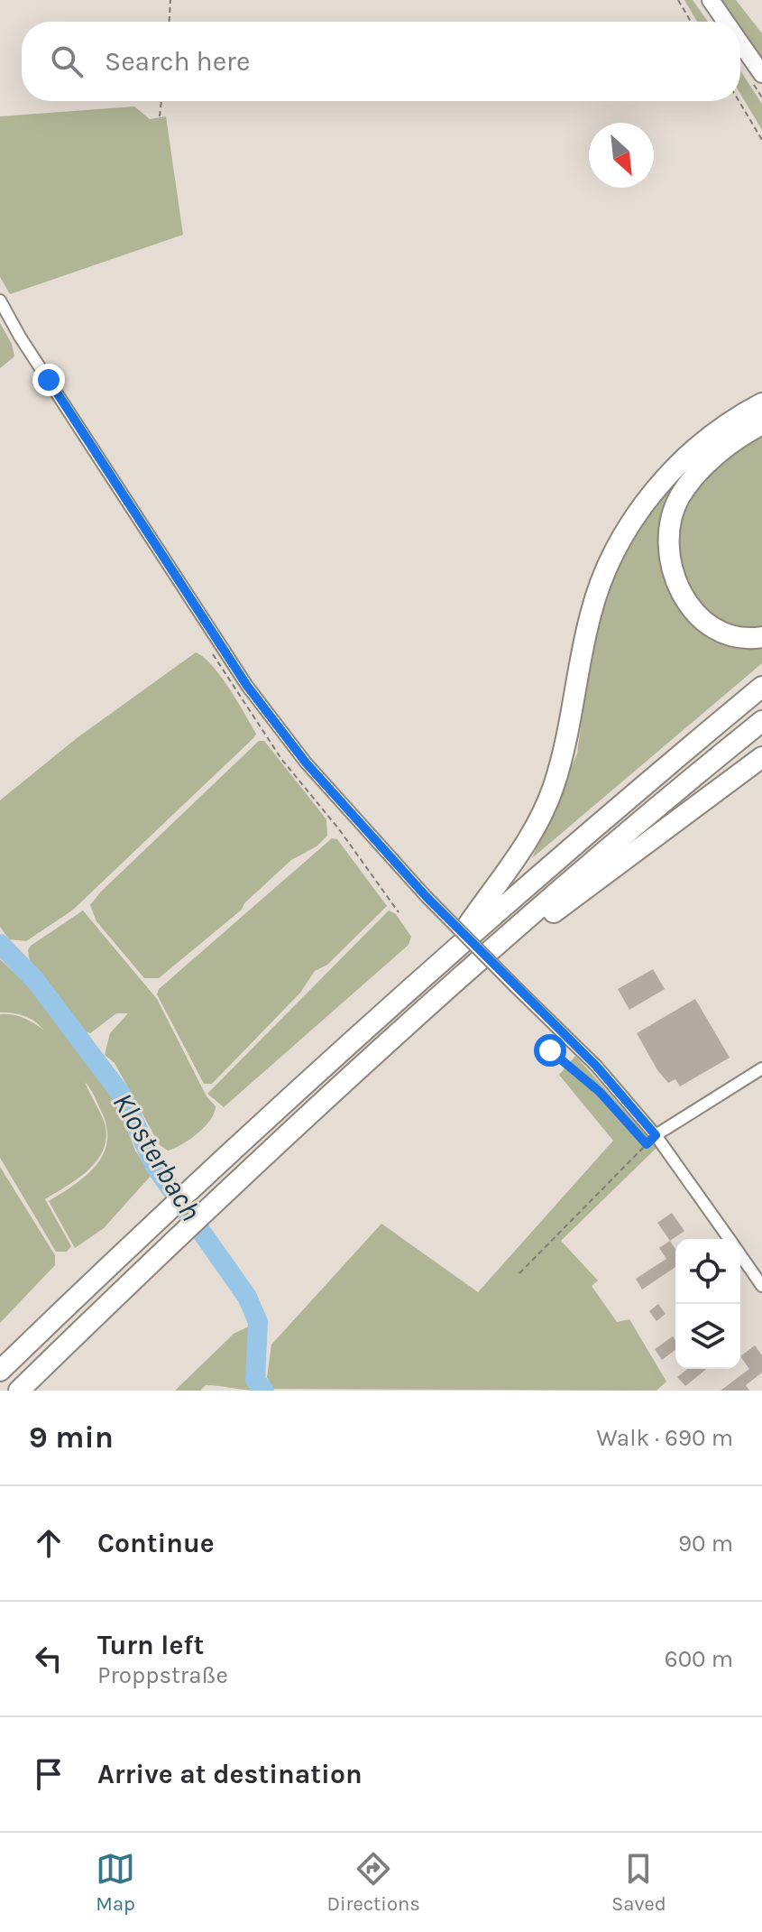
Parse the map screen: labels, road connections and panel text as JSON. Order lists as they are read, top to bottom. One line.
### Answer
{"water":["Klosterbach"],"north":"bottom right","page":{"search":"Search here","heading":["9 min","Walk · 690 m"],"list":[["Continue","90 m"],["Turn left","Proppstraße","600 m"],"Arrive at destination"],"nav":["Map","Directions","Saved"]}}
